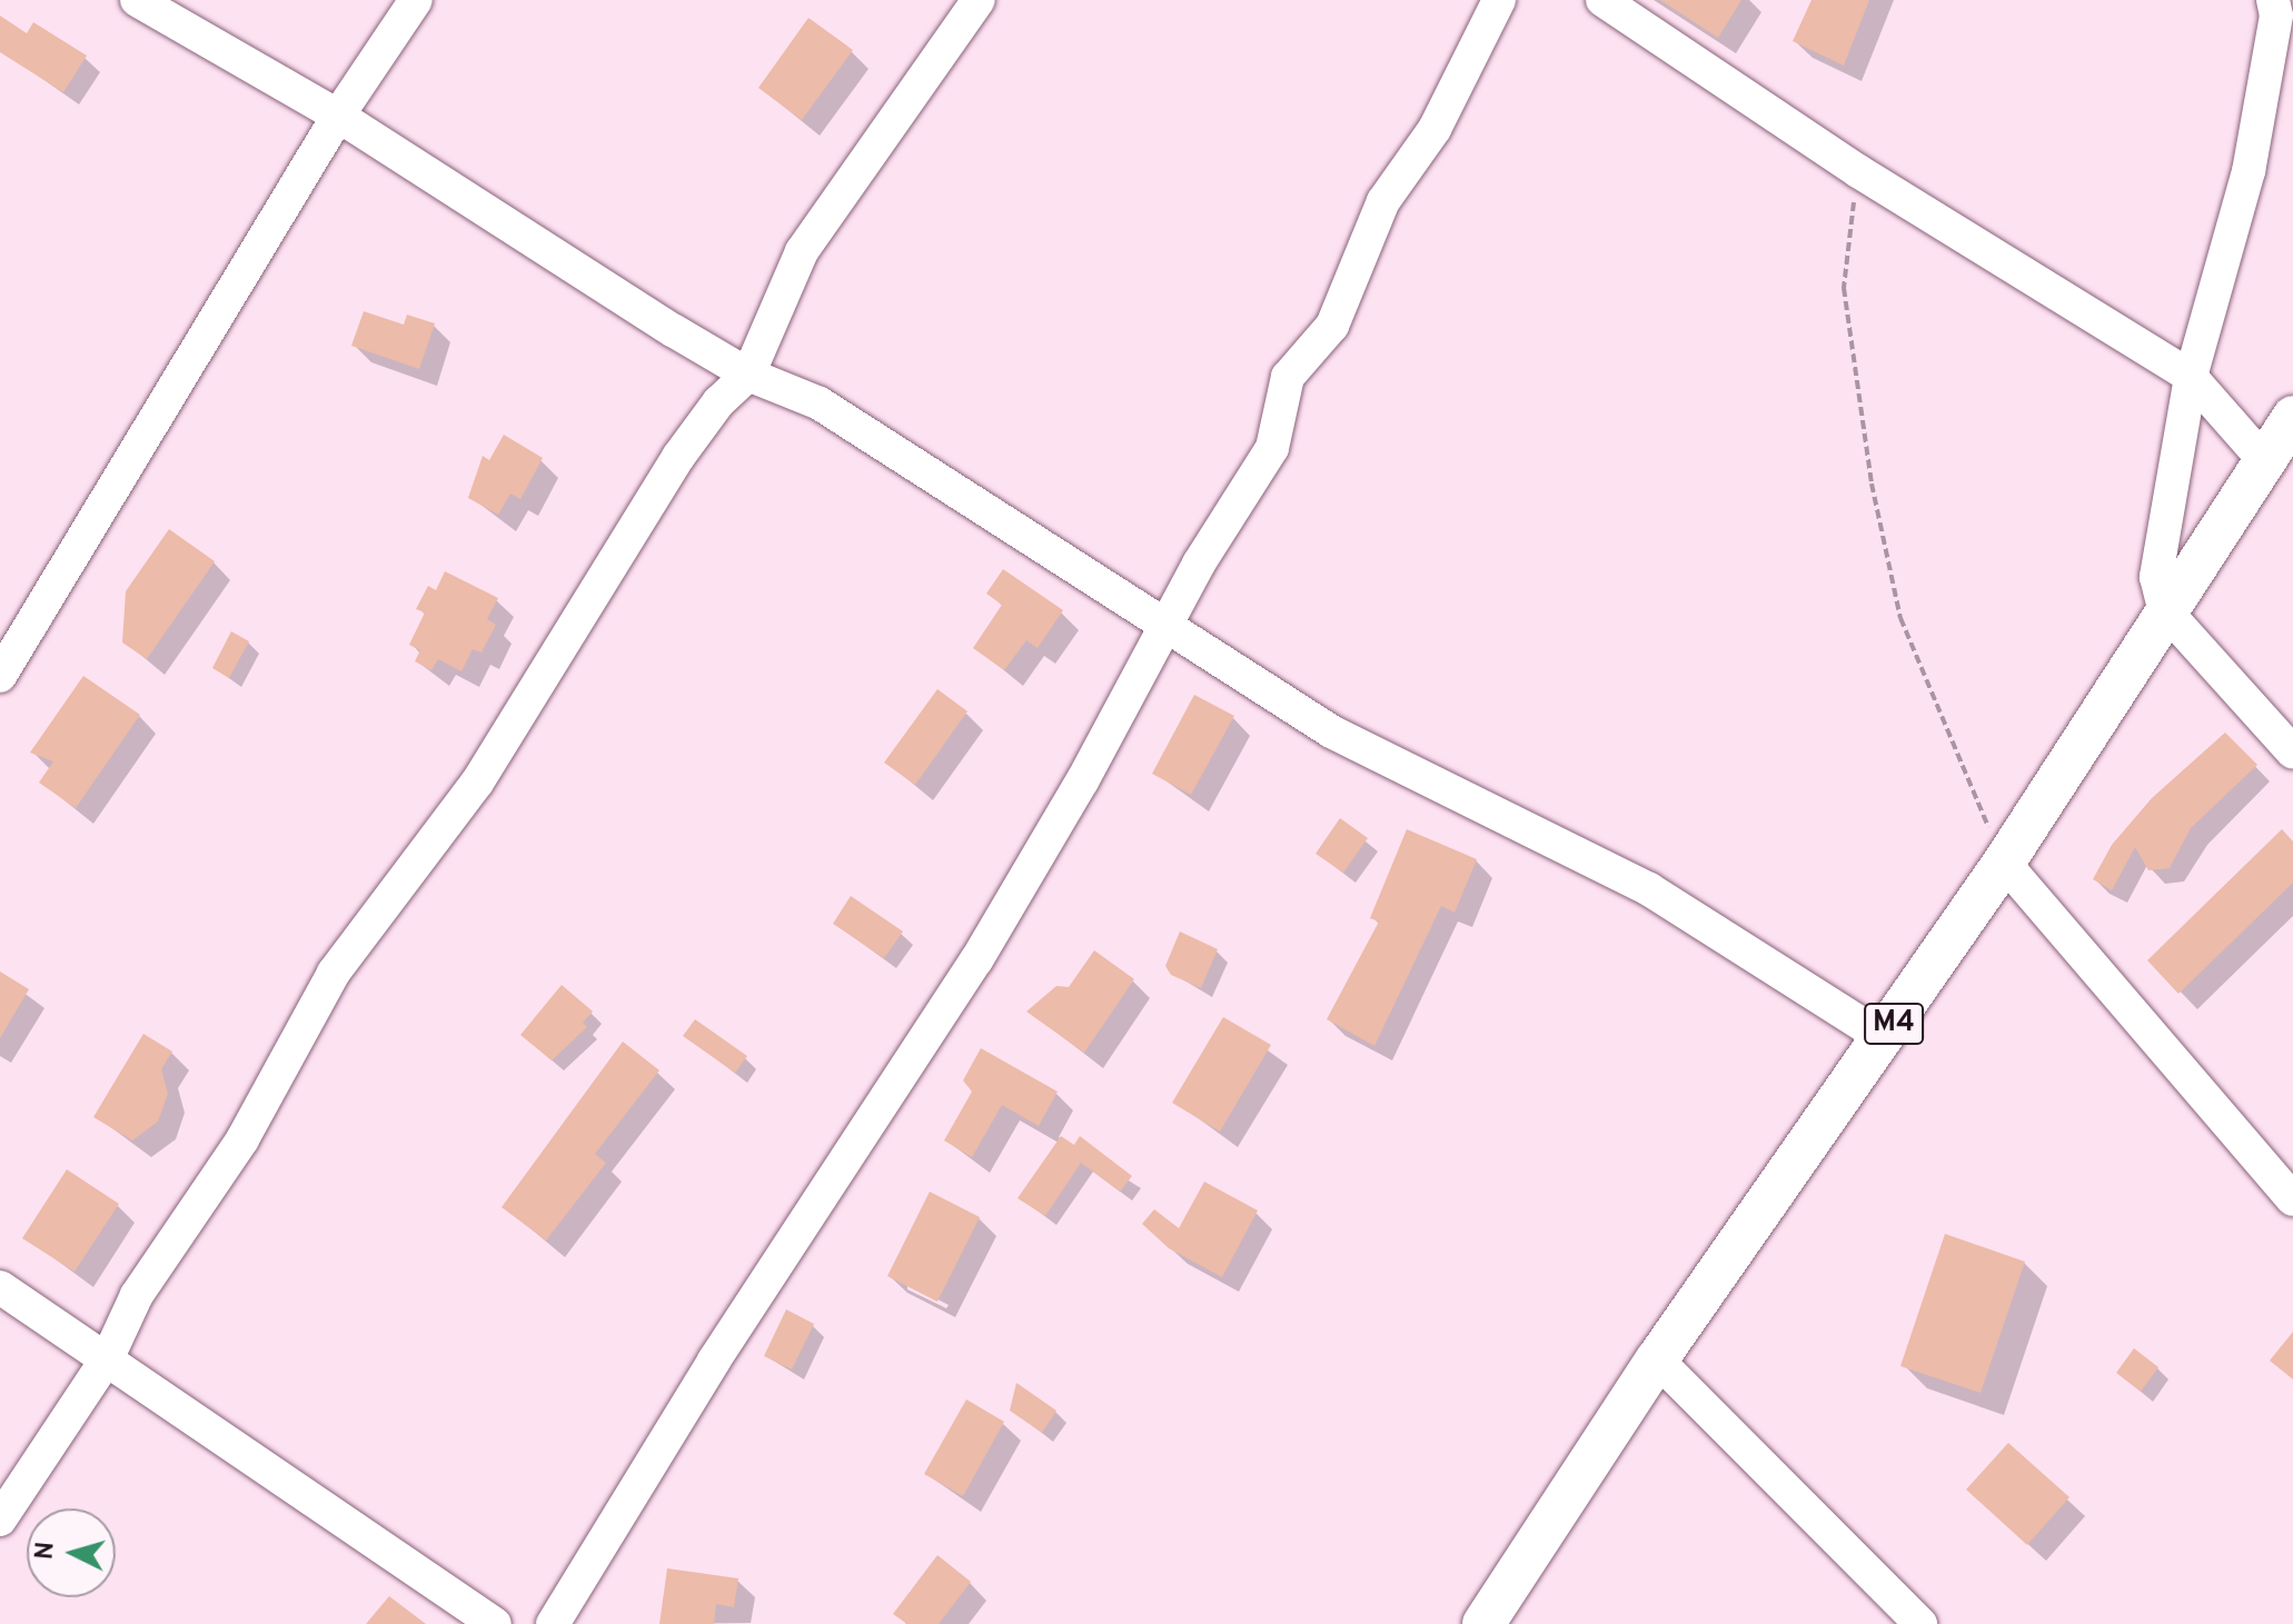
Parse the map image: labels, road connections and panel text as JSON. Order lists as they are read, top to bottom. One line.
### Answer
{"streets":{"main road":["M4"]},"north":"left"}
